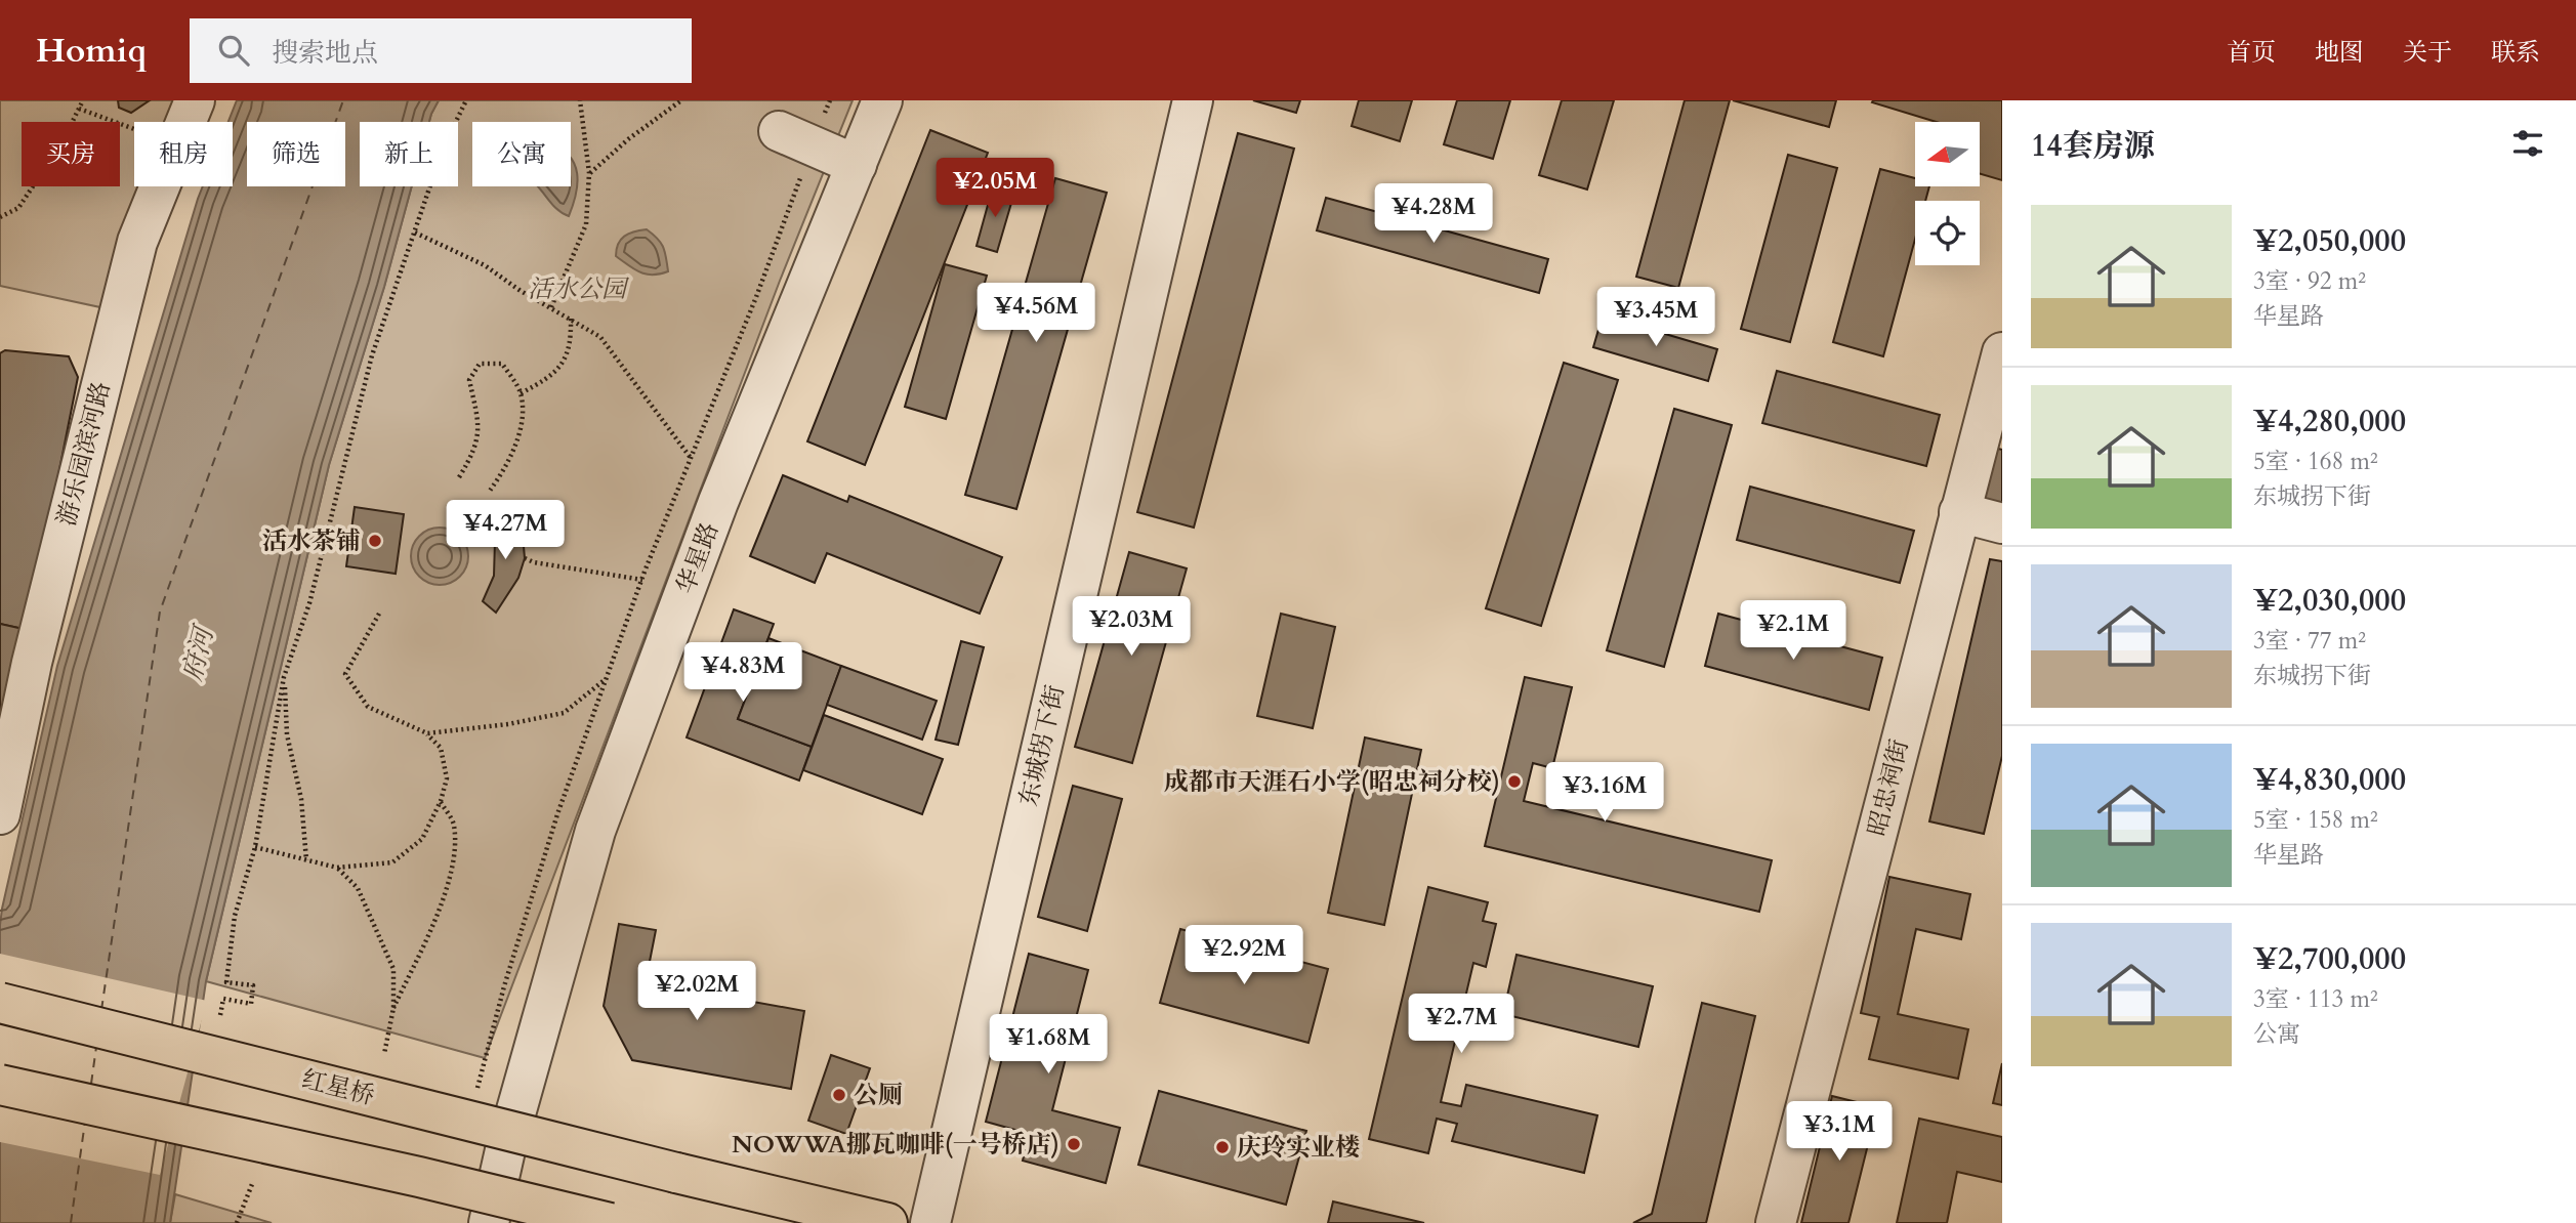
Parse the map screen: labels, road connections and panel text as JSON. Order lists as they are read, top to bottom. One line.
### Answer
{"streets":{"main road":["红星桥"],"street":["游乐园滨河路","华星路","东城拐下街","昭忠祠街"]},"water":["府河"],"parks":["活水公园"],"places":["活水茶铺","成都市天涯石小学(昭忠祠分校)","公厕","NOWWA挪瓦咖啡(一号桥店)","庆玲实业楼"],"north":"left","page":{"header":"Homiq","search":"搜索地点","nav":["首页","地图","关于","联系"],"heading":"14套房源","chip":["买房","租房","筛选","新上","公寓"],"price":["¥2.05M","¥4.28M","¥4.56M","¥3.45M","¥4.27M","¥2.03M","¥2.1M","¥4.83M","¥3.16M","¥2.92M","¥2.02M","¥2.7M","¥1.68M","¥3.1M"],"list":[{"name":"¥2,050,000","note":"3室 · 92 m² · 华星路"},{"name":"¥4,280,000","note":"5室 · 168 m² · 东城拐下街"},{"name":"¥2,030,000","note":"3室 · 77 m² · 东城拐下街"},{"name":"¥4,830,000","note":"5室 · 158 m² · 华星路"},{"name":"¥2,700,000","note":"3室 · 113 m² · 公寓"}]}}
